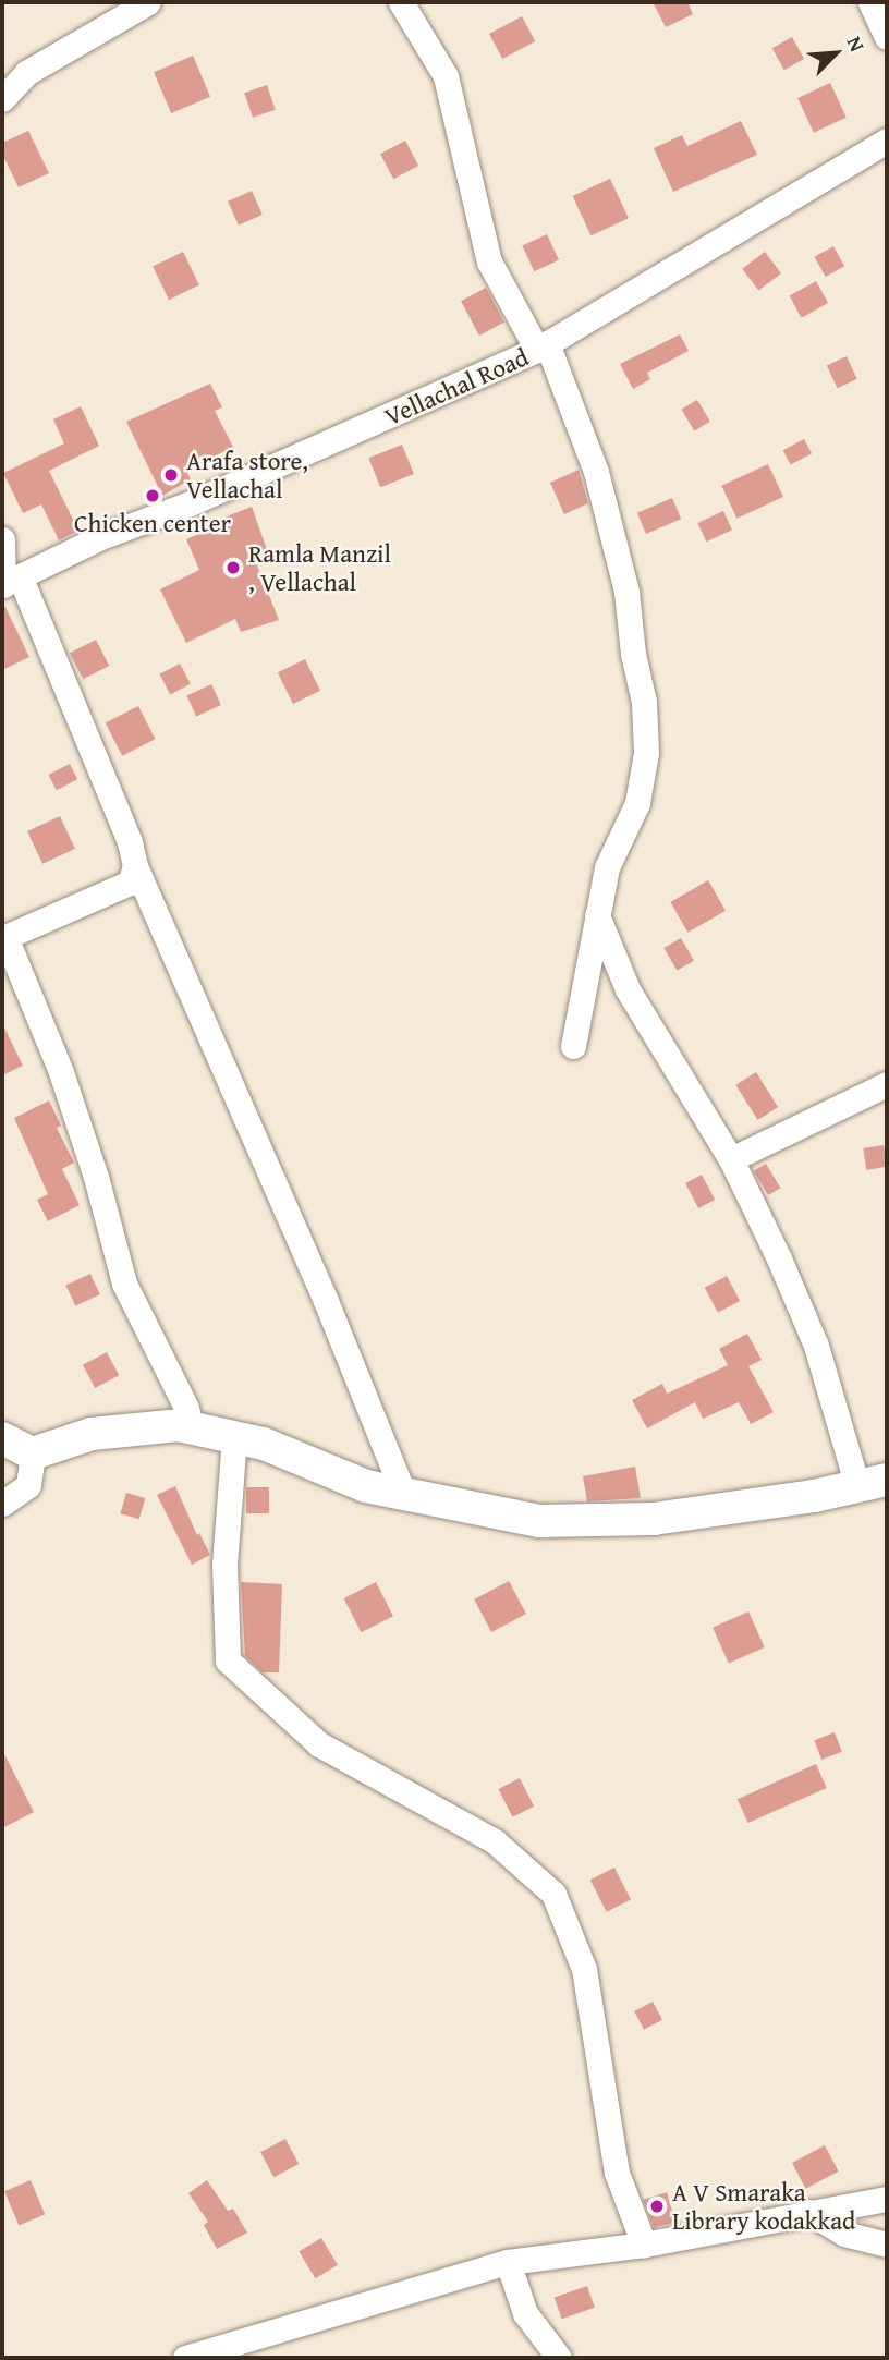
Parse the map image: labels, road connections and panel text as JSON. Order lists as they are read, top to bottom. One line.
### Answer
{"streets":{"street":["Vellachal Road"]},"places":["Arafa store, Vellachal","Chicken center","Ramla Manzil , Vellachal","A V Smaraka Library kodakkad"],"north":"top right"}
